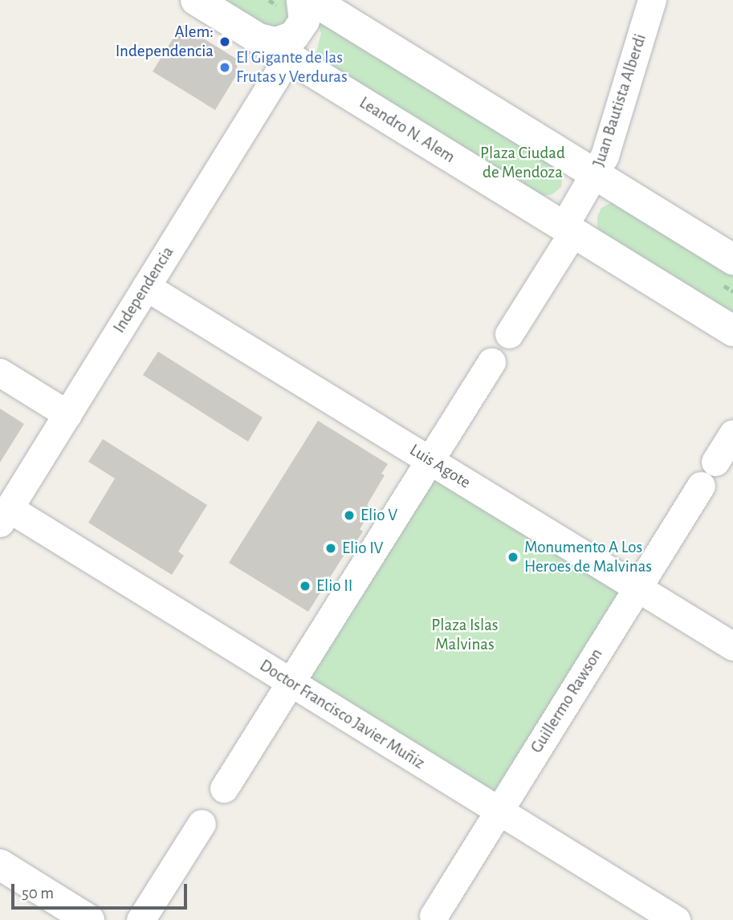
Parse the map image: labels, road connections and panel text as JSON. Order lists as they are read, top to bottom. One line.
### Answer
{"streets":{"main road":["Leandro N. Alem"],"street":["Juan Bautista Alberdi","Independencia","Luis Agote","Guillermo Rawson","Doctor Francisco Javier Muñiz"]},"crossings":[["Juan Bautista Alberdi","Leandro N. Alem"],["Leandro N. Alem","Independencia"],["Independencia","Luis Agote"],["Independencia","Doctor Francisco Javier Muñiz"],["Luis Agote","Guillermo Rawson"],["Guillermo Rawson","Doctor Francisco Javier Muñiz"]],"parks":["Plaza Ciudad de Mendoza","Plaza Islas Malvinas"],"places":["Alem: Independencia","El Gigante de las Frutas y Verduras","Elio V","Elio IV","Monumento A Los Heroes de Malvinas","Elio II"],"scale_bar":"50 m"}
